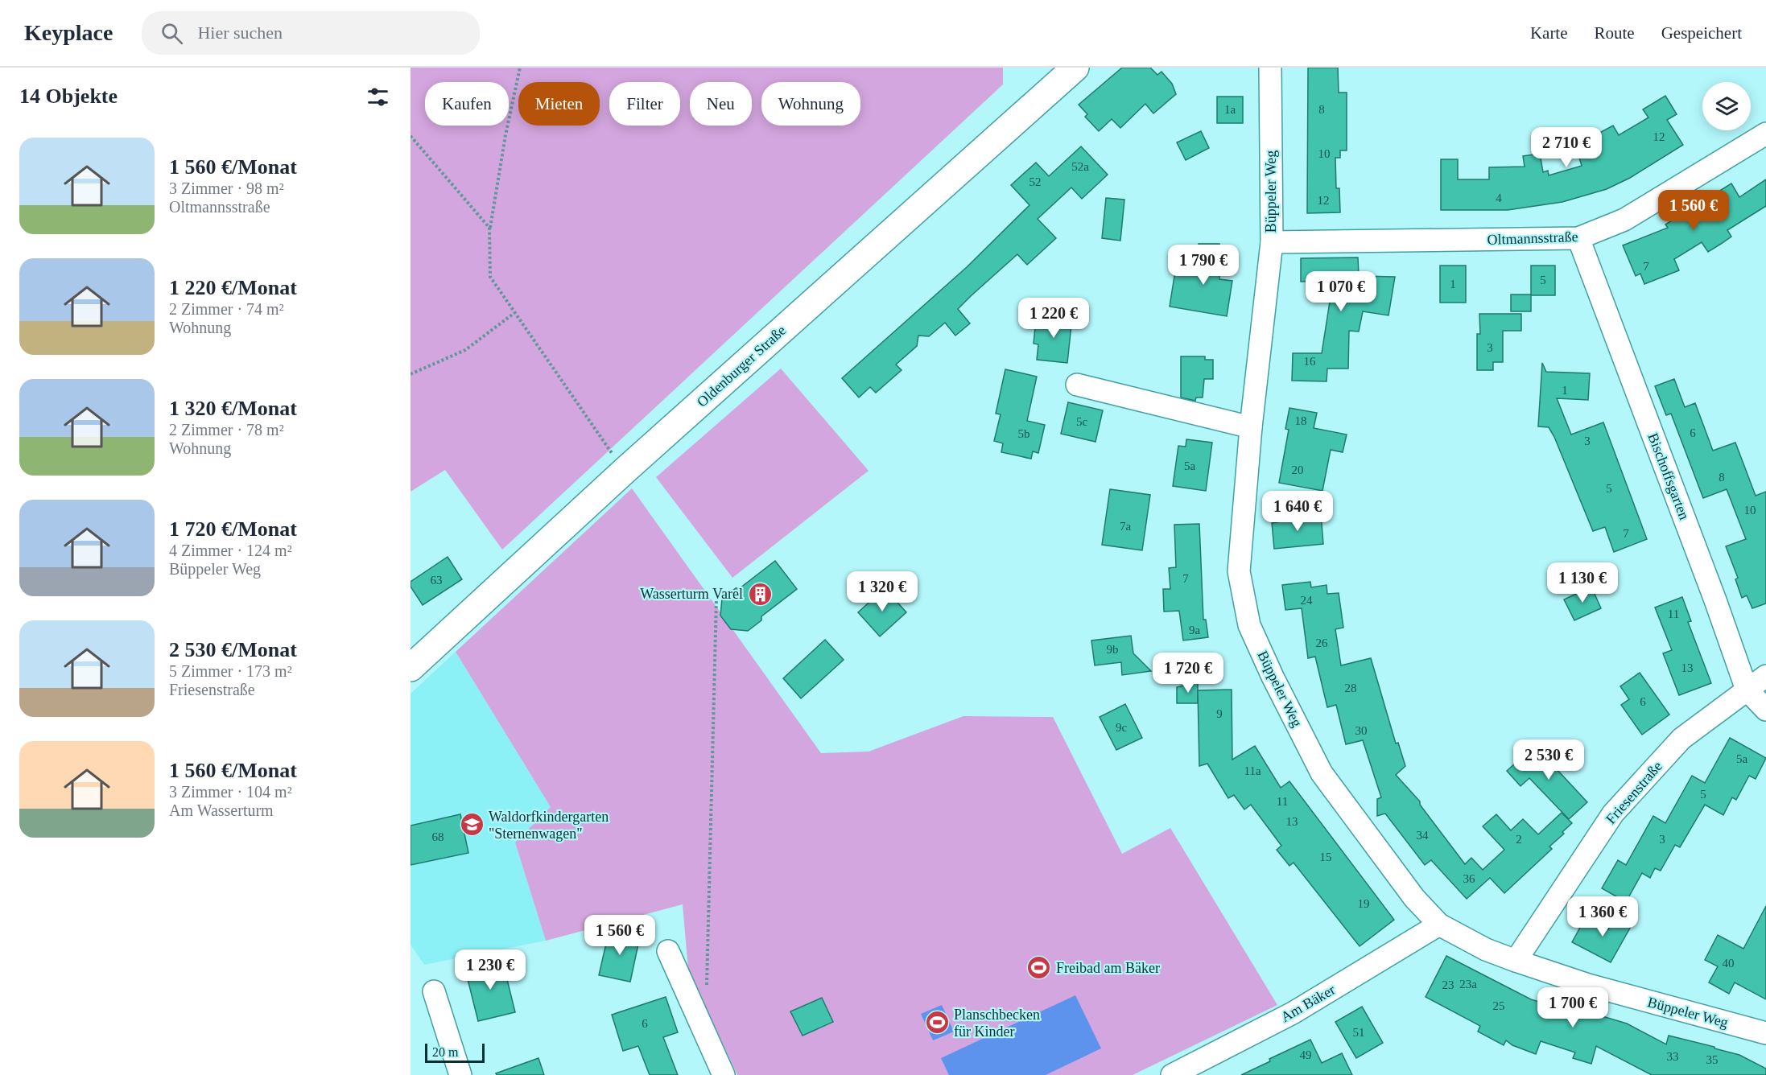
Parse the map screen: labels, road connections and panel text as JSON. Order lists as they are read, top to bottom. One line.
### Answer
{"streets":{"main road":["Oldenburger Straße"],"street":["Büppeler Weg","Oltmannsstraße","Bischoffsgarten","Friesenstraße","Am Bäker"]},"crossings":[["Büppeler Weg","Oltmannsstraße"],["Büppeler Weg","Friesenstraße"],["Büppeler Weg","Am Bäker"],["Oltmannsstraße","Bischoffsgarten"],["Bischoffsgarten","Friesenstraße"]],"places":{"building":["Wasserturm Varel"],"school or university":["Waldorfkindergarten \"Sternenwagen\""],"sports":["Freibad am Bäker","Planschbecken für Kinder"]},"house_numbers":["1a","8","12","10","52a","52","4","12","7","5","1","3","16","1","18","5c","6","5b","3","5a","20","8","5","10","7a","7","7","63","24","11","9a","26","9b","13","28","6","9","9c","30","5a","11a","5","11","13","34","68","2","3","15","36","19","40","23a","23","25","6","51","49","33","35"],"scale_bar":"20 m","page":{"header":"Keyplace","search":"Hier suchen","nav":["Karte","Route","Gespeichert"],"heading":"14 Objekte","chip":["Kaufen","Mieten","Filter","Neu","Wohnung"],"list":[{"name":"1 560 €/Monat","note":"3 Zimmer · 98 m² · Oltmannsstraße"},{"name":"1 220 €/Monat","note":"2 Zimmer · 74 m² · Wohnung"},{"name":"1 320 €/Monat","note":"2 Zimmer · 78 m² · Wohnung"},{"name":"1 720 €/Monat","note":"4 Zimmer · 124 m² · Büppeler Weg"},{"name":"2 530 €/Monat","note":"5 Zimmer · 173 m² · Friesenstraße"},{"name":"1 560 €/Monat","note":"3 Zimmer · 104 m² · Am Wasserturm"}],"price":["2 710 €","1 560 €","1 790 €","1 070 €","1 220 €","1 640 €","1 130 €","1 320 €","1 720 €","2 530 €","1 360 €","1 560 €","1 230 €","1 700 €"],"scale":"20 m"}}
